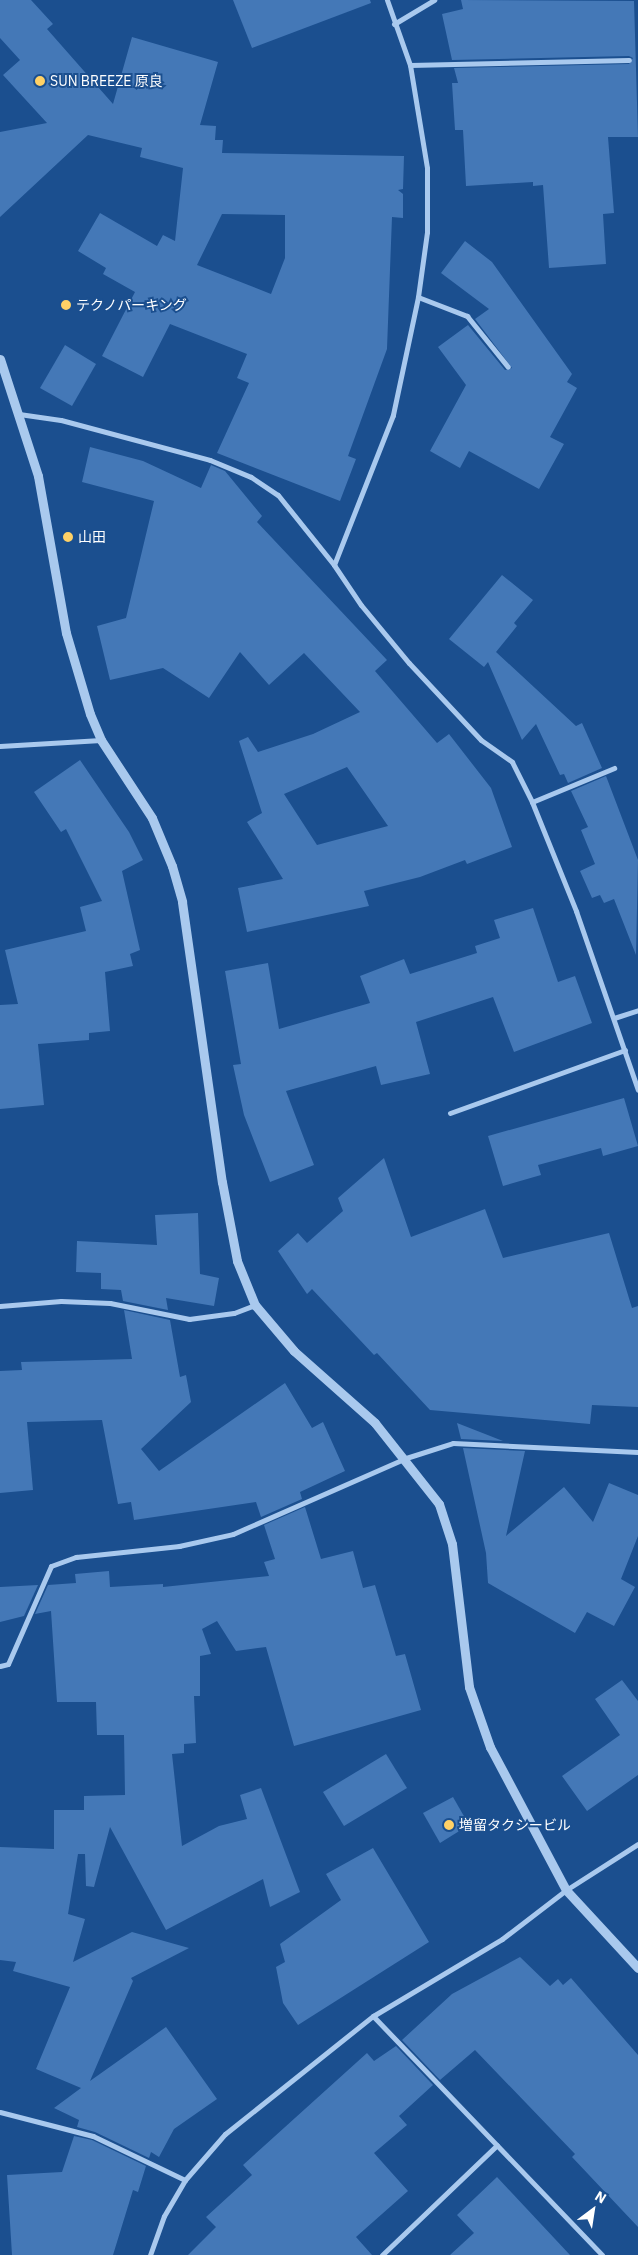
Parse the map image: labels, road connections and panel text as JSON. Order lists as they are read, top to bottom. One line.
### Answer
{"places":["SUN BREEZE 原良","テクノパーキング","山田","増留タクシービル"],"north":"top right"}
